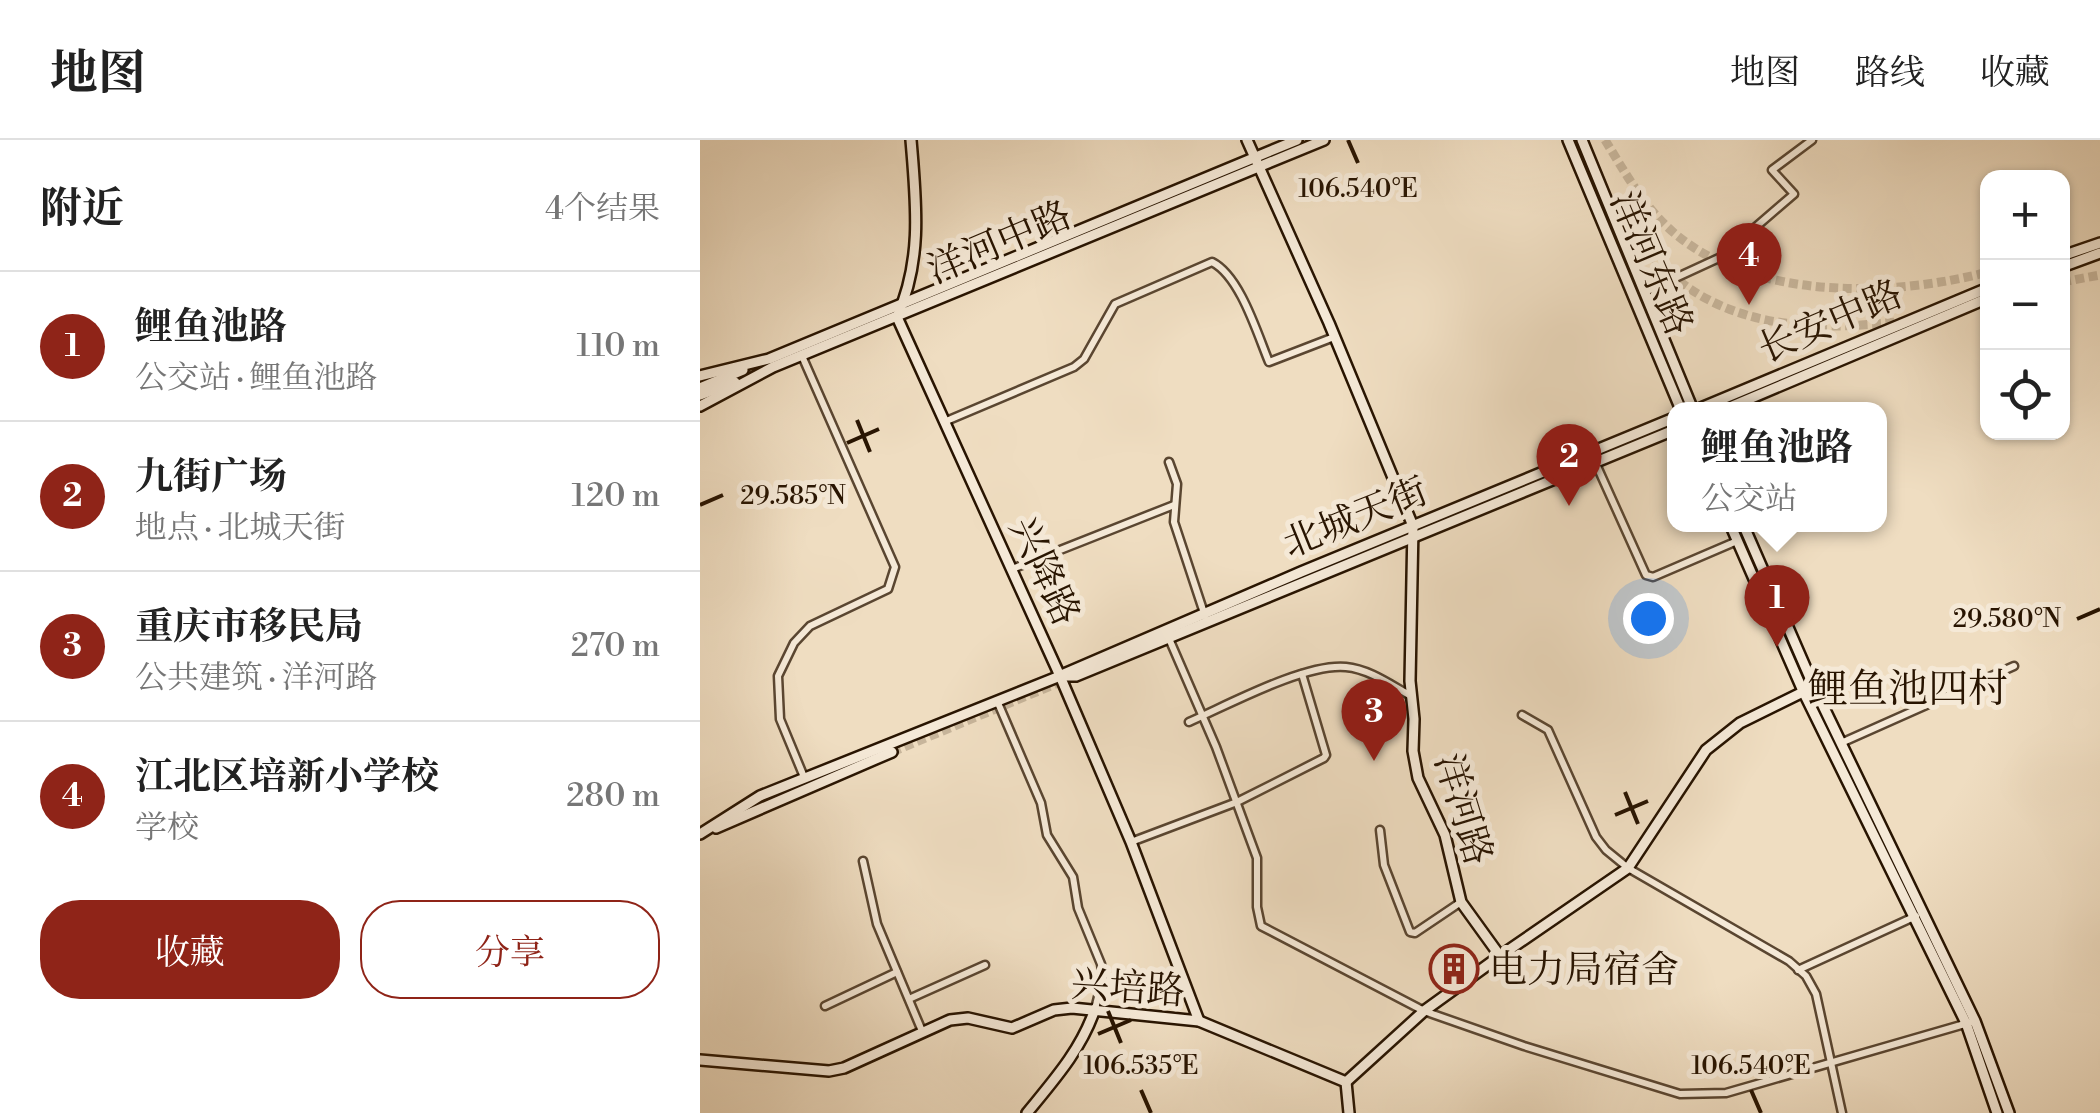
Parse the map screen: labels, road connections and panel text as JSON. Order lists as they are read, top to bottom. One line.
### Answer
{"streets":{"street":["洋河中路","洋河东路","长安中路","北城天街","兴降路","洋河路","兴培路"]},"crossings":[["洋河中路","兴降路"],["洋河中路","洋河路"],["北城天街","兴降路"],["北城天街","洋河路"],["兴降路","兴培路"]],"districts":["鲤鱼池四村"],"places":{"building":["电力局宿舍"]},"page":{"header":"地图","nav":["地图","路线","收藏"],"heading":["附近","4个结果"],"map_buttons":["+","−"],"pins":["4","2","1","3"],"list":[{"mark":"1","name":"鲤鱼池路","note":"公交站 · 鲤鱼池路","value":"110 m"},{"mark":"2","name":"九街广场","note":"地点 · 北城天街","value":"120 m"},{"mark":"3","name":"重庆市移民局","note":"公共建筑 · 洋河路","value":"270 m"},{"mark":"4","name":"江北区培新小学校","note":"学校","value":"280 m"}],"popup":["鲤鱼池路","公交站"],"buttons":["收藏","分享"]},"coordinates":["106.540°E","29.585°N","29.580°N","106.535°E"]}
